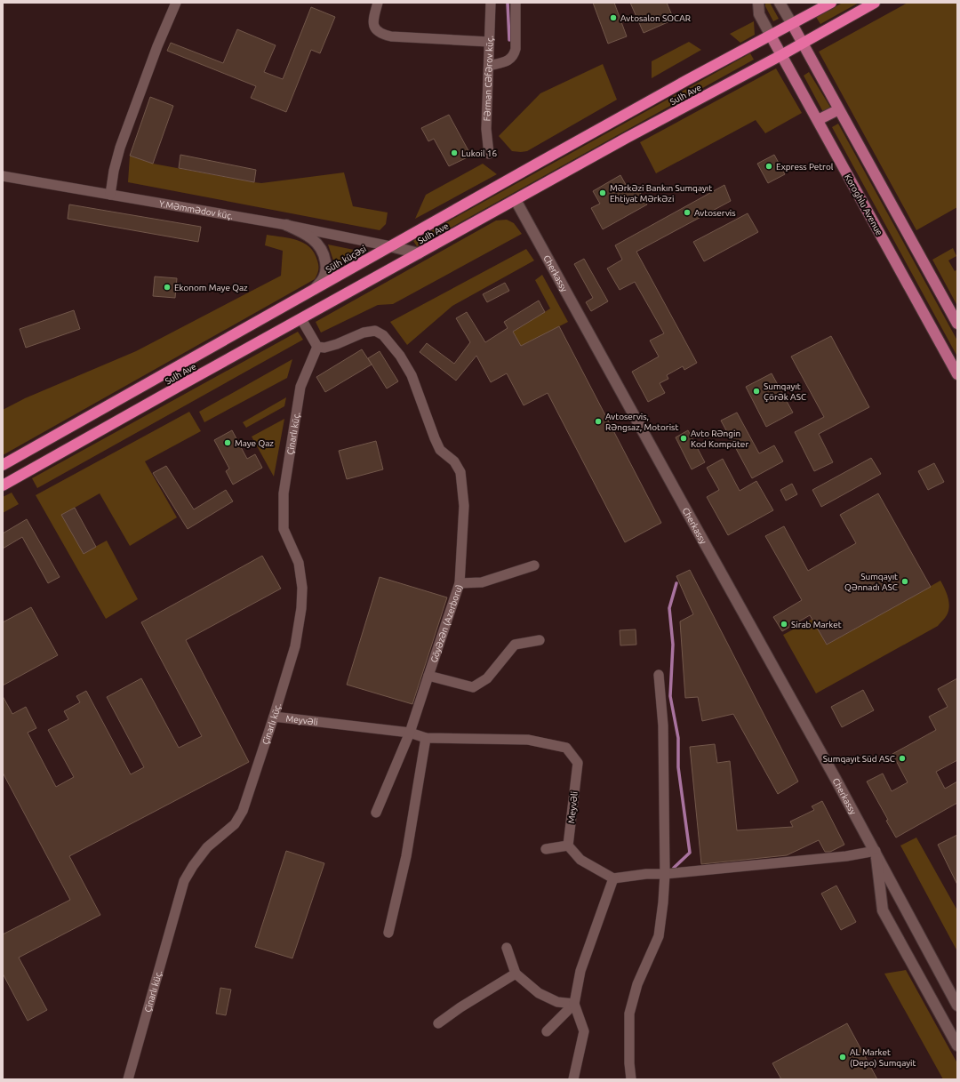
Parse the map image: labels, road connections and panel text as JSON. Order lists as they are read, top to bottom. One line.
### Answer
{"streets":{"highway":["Sulh Ave","Sülh küçəsi"],"main road":["Koroghlu Avenue"],"street":["Fərman Cəfərov küç.","Y.Məmmədov küç.","Cherkassy","Çinarlı küç.","Göyəzən (Azerboru)","Meyvəli"]},"crossings":[["Sulh Ave","Koroghlu Avenue"],["Sulh Ave","Y.Məmmədov küç."],["Sulh Ave","Sülh küçəsi"],["Sulh Ave","Cherkassy"],["Y.Məmmədov küç.","Sülh küçəsi"],["Çinarlı küç.","Meyvəli"],["Göyəzən (Azerboru)","Meyvəli"]],"places":["Avtosalon SOCAR","Lukoil 16","Express Petrol","Mərkəzi Bankın Sumqayıt Ehtiyat Mərkəzi","Avtoservis","Ekonom Maye Qaz","Sumqayıt Çörək ASC","Avtoservis, Rəngsaz, Motorist","Avto Rəngin Kod Kompüter","Maye Qaz","Sumqayıt Qənnadı ASC","Sirab Market","Sumqayıt Süd ASC","AL Market (Depo) Sumqayit"]}
